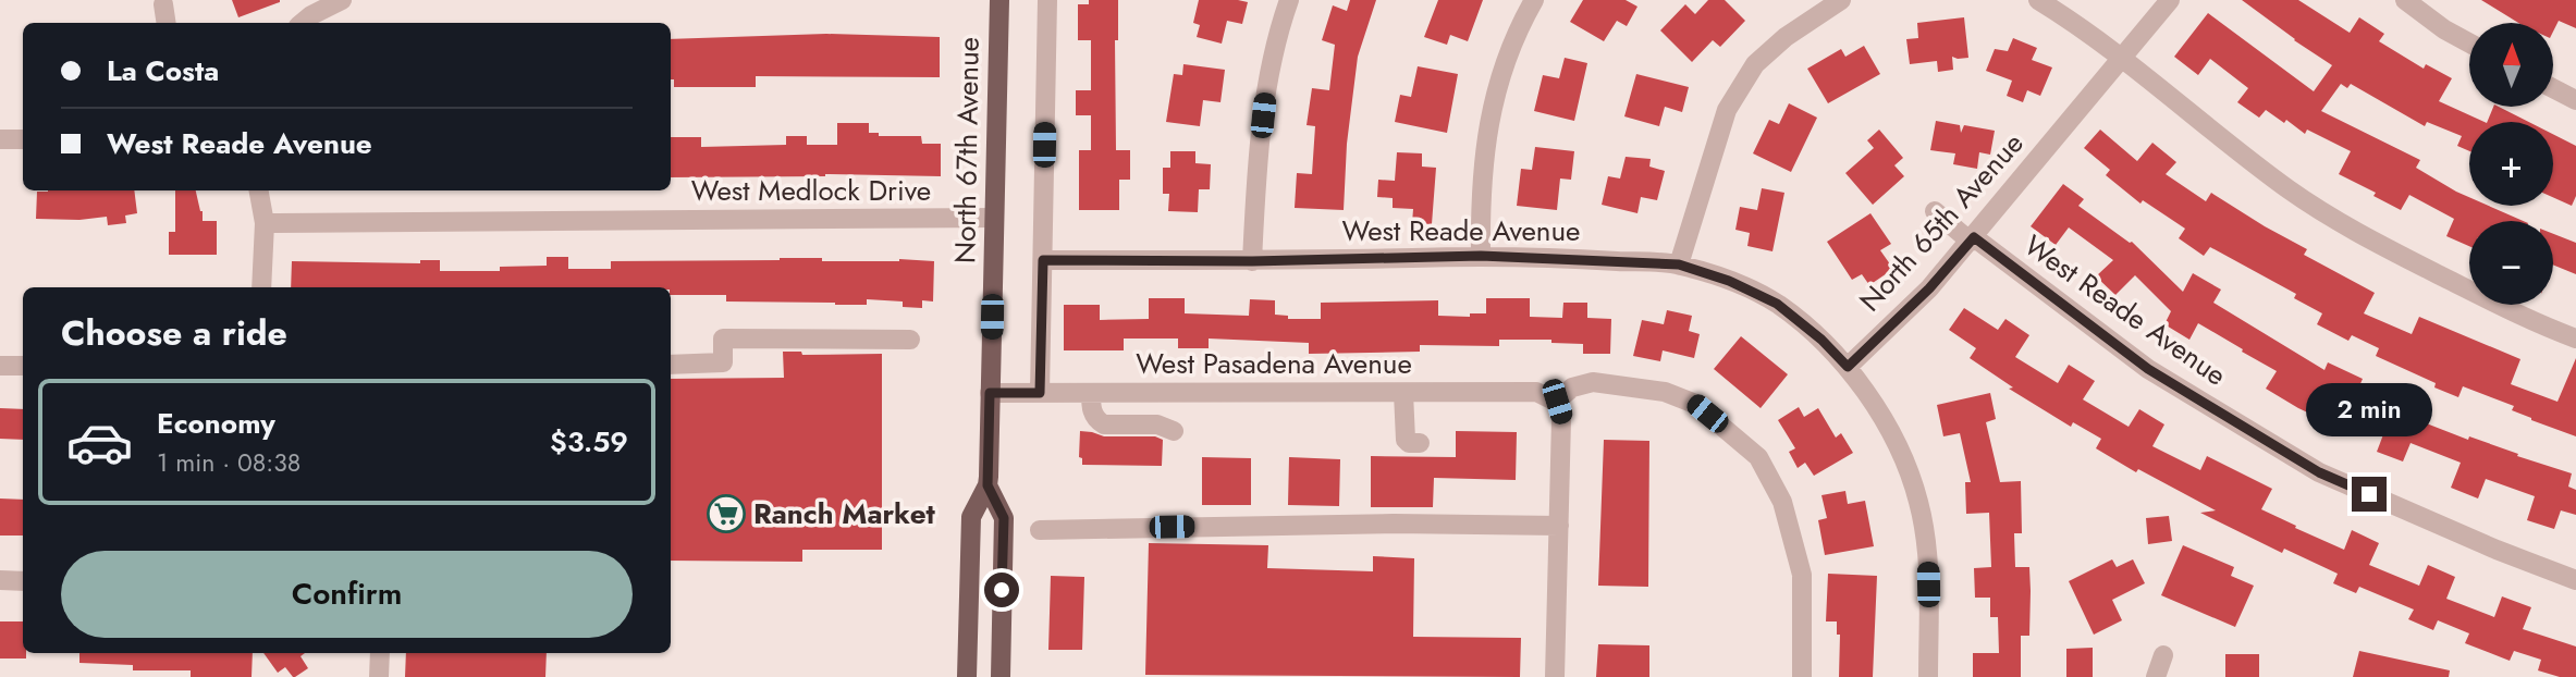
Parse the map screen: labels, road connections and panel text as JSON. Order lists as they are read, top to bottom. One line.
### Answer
{"streets":{"main road":["North 67th Avenue"],"street":["West Medlock Drive","North 65th Avenue","West Reade Avenue","West Pasadena Avenue"]},"crossings":[["North 67th Avenue","West Medlock Drive"],["North 67th Avenue","West Pasadena Avenue"],["North 65th Avenue","West Reade Avenue"]],"places":{"supermarket":["Ranch Market"]},"north":"top","page":{"map_buttons":["+","−"],"banner":["La Costa","West Reade Avenue"],"heading":"Choose a ride","list":[{"name":"Economy","note":"1 min · 08:38","value":"$3.59"}],"bubble":"2 min","buttons":"Confirm"}}
